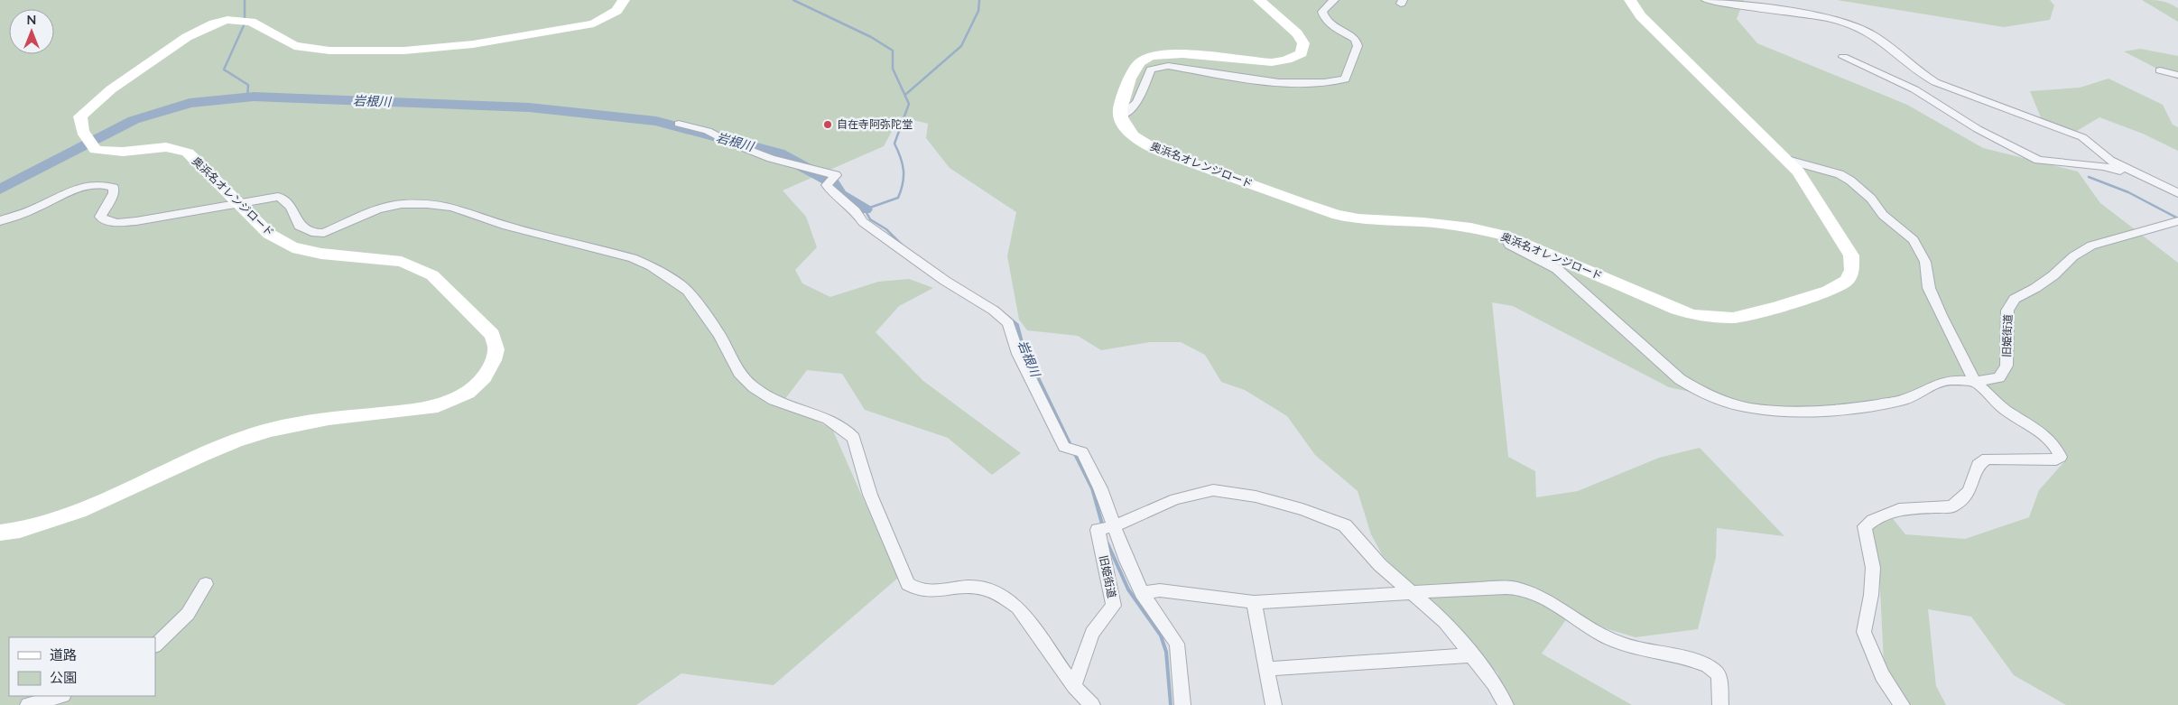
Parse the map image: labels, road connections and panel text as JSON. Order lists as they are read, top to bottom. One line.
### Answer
{"streets":{"street":["奥浜名オレンジロード","旧姫街道"]},"crossings":[["奥浜名オレンジロード","旧姫街道"]],"water":["岩根川"],"places":["自在寺阿弥陀堂"],"legend":["道路","公園"],"north":"top"}
